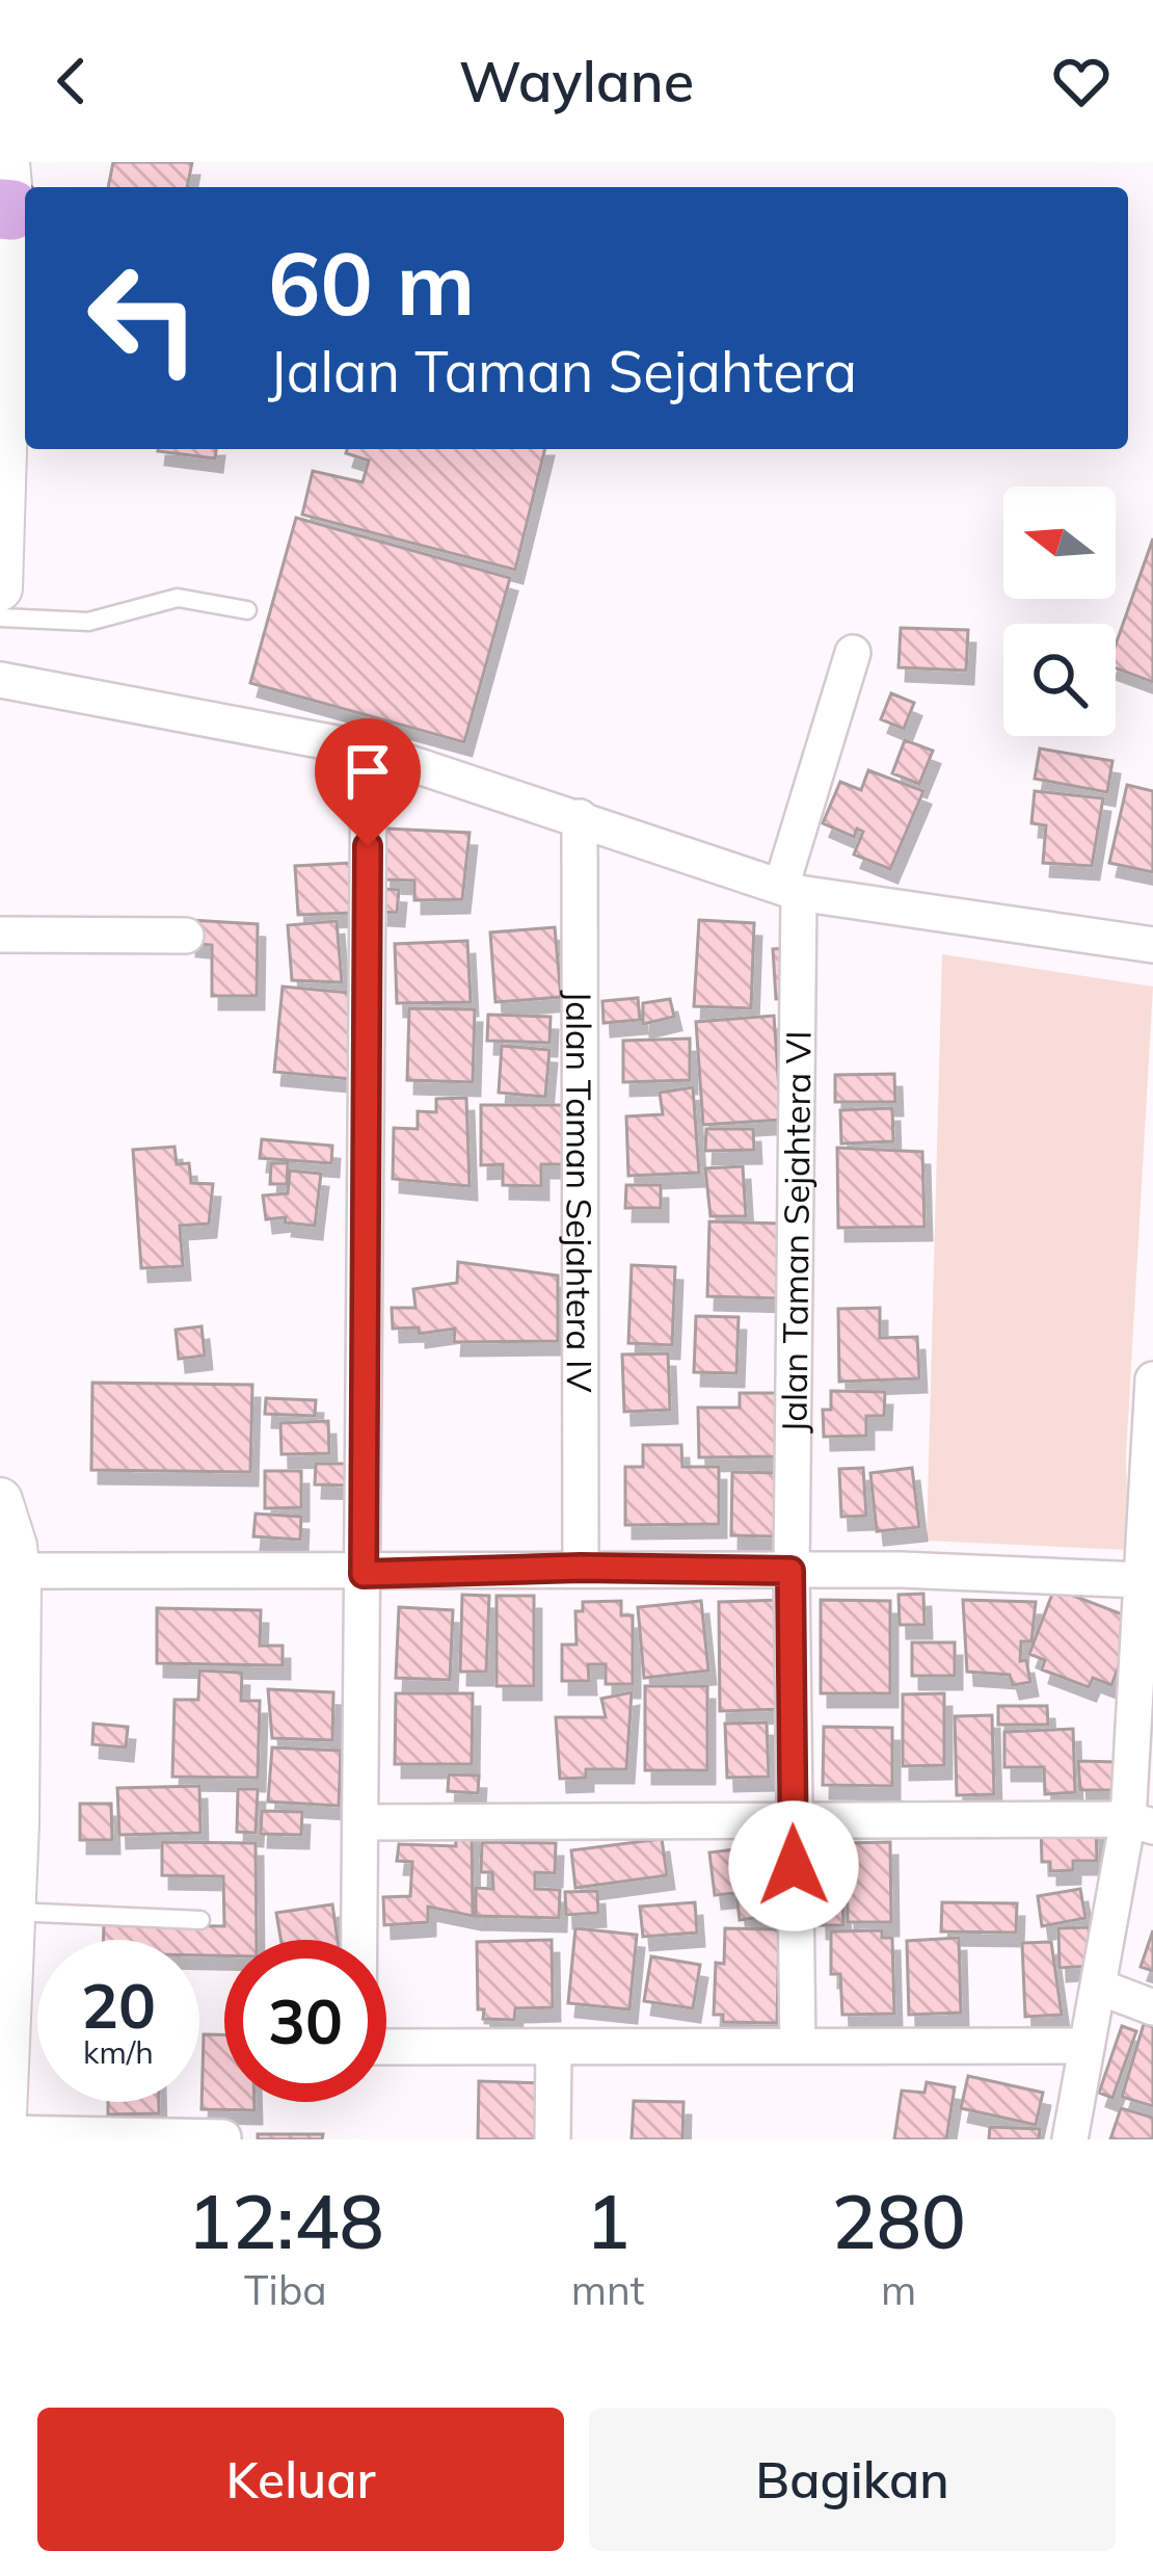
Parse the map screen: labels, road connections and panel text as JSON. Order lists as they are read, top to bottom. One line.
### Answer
{"streets":{"street":["Jalan Taman Sejahtera IV","Jalan Taman Sejahtera VI"]},"north":"left","page":{"header":"Waylane","turn":["60 m","Jalan Taman Sejahtera"],"speed":"20 km/h","limit":"30","eta":["12:48","Tiba","1","mnt","280","m"],"buttons":["Keluar","Bagikan"]}}
